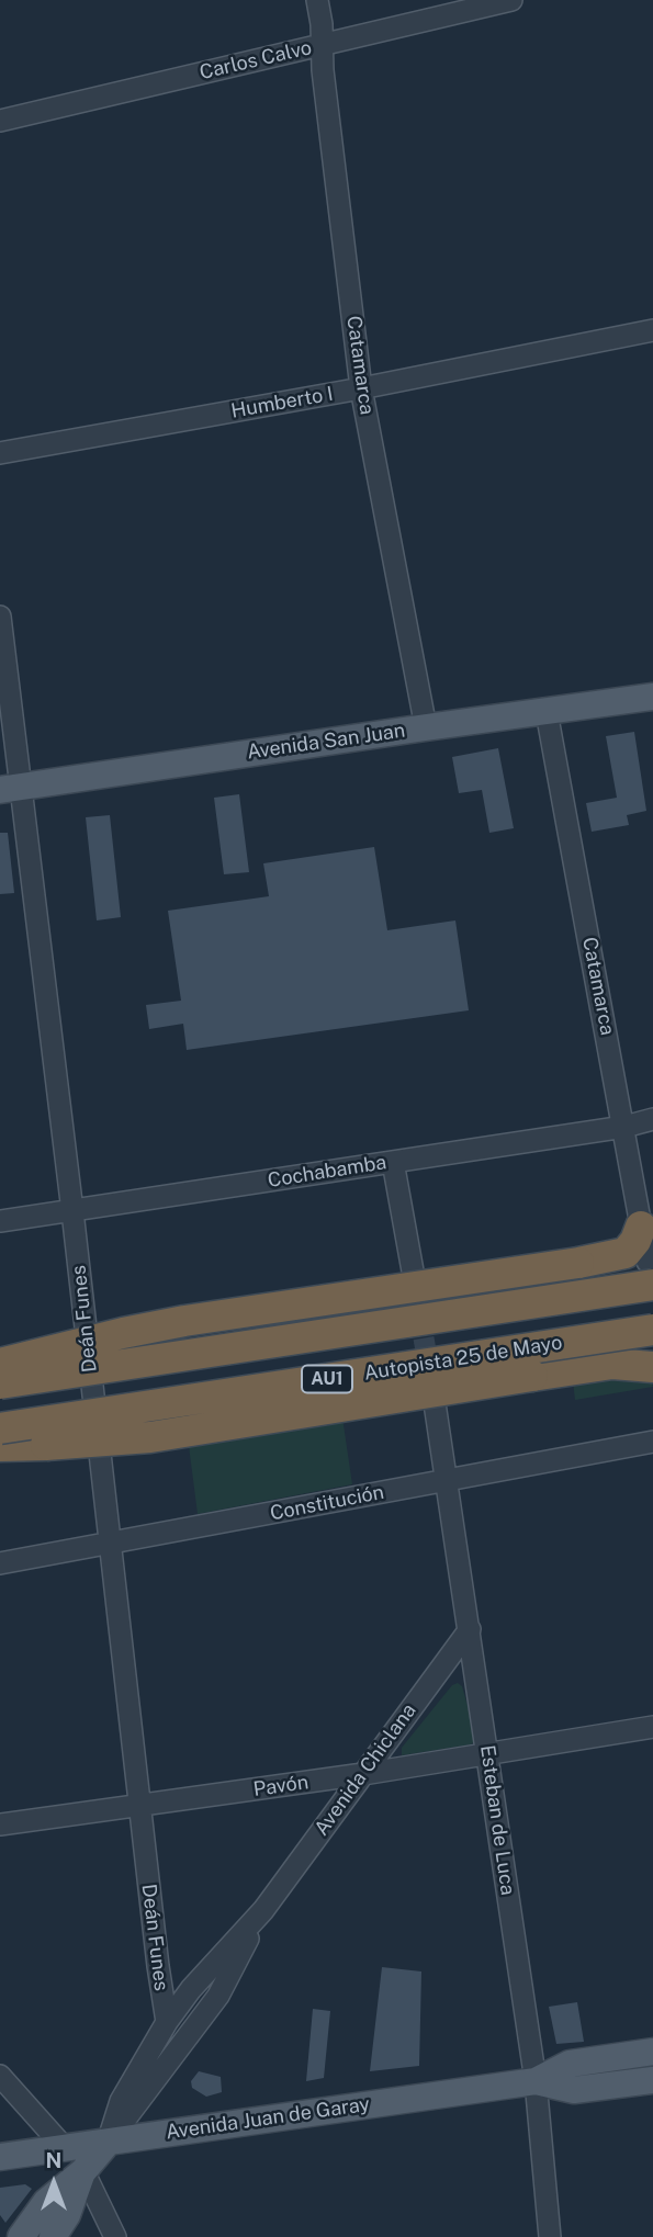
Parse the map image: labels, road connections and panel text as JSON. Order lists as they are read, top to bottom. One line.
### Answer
{"streets":{"highway":["Autopista 25 de Mayo","AU1"],"main road":["Avenida San Juan","Avenida Chiclana","Avenida Juan de Garay"],"street":["Carlos Calvo","Catamarca","Humberto I","Cochabamba","Deán Funes","Constitución","Pavón","Esteban de Luca"]},"crossings":[["Carlos Calvo","Catamarca"],["Catamarca","Humberto I"],["Catamarca","Avenida San Juan"],["Catamarca","Cochabamba"],["Catamarca","AU1"],["Avenida San Juan","Deán Funes"],["Cochabamba","Deán Funes"],["Deán Funes","Constitución"],["Deán Funes","Avenida Chiclana"],["Deán Funes","Pavón"],["Constitución","Esteban de Luca"],["Avenida Chiclana","Pavón"],["Avenida Chiclana","Esteban de Luca"],["Avenida Chiclana","Avenida Juan de Garay"],["Pavón","Esteban de Luca"],["Esteban de Luca","Avenida Juan de Garay"]],"north":"top"}
